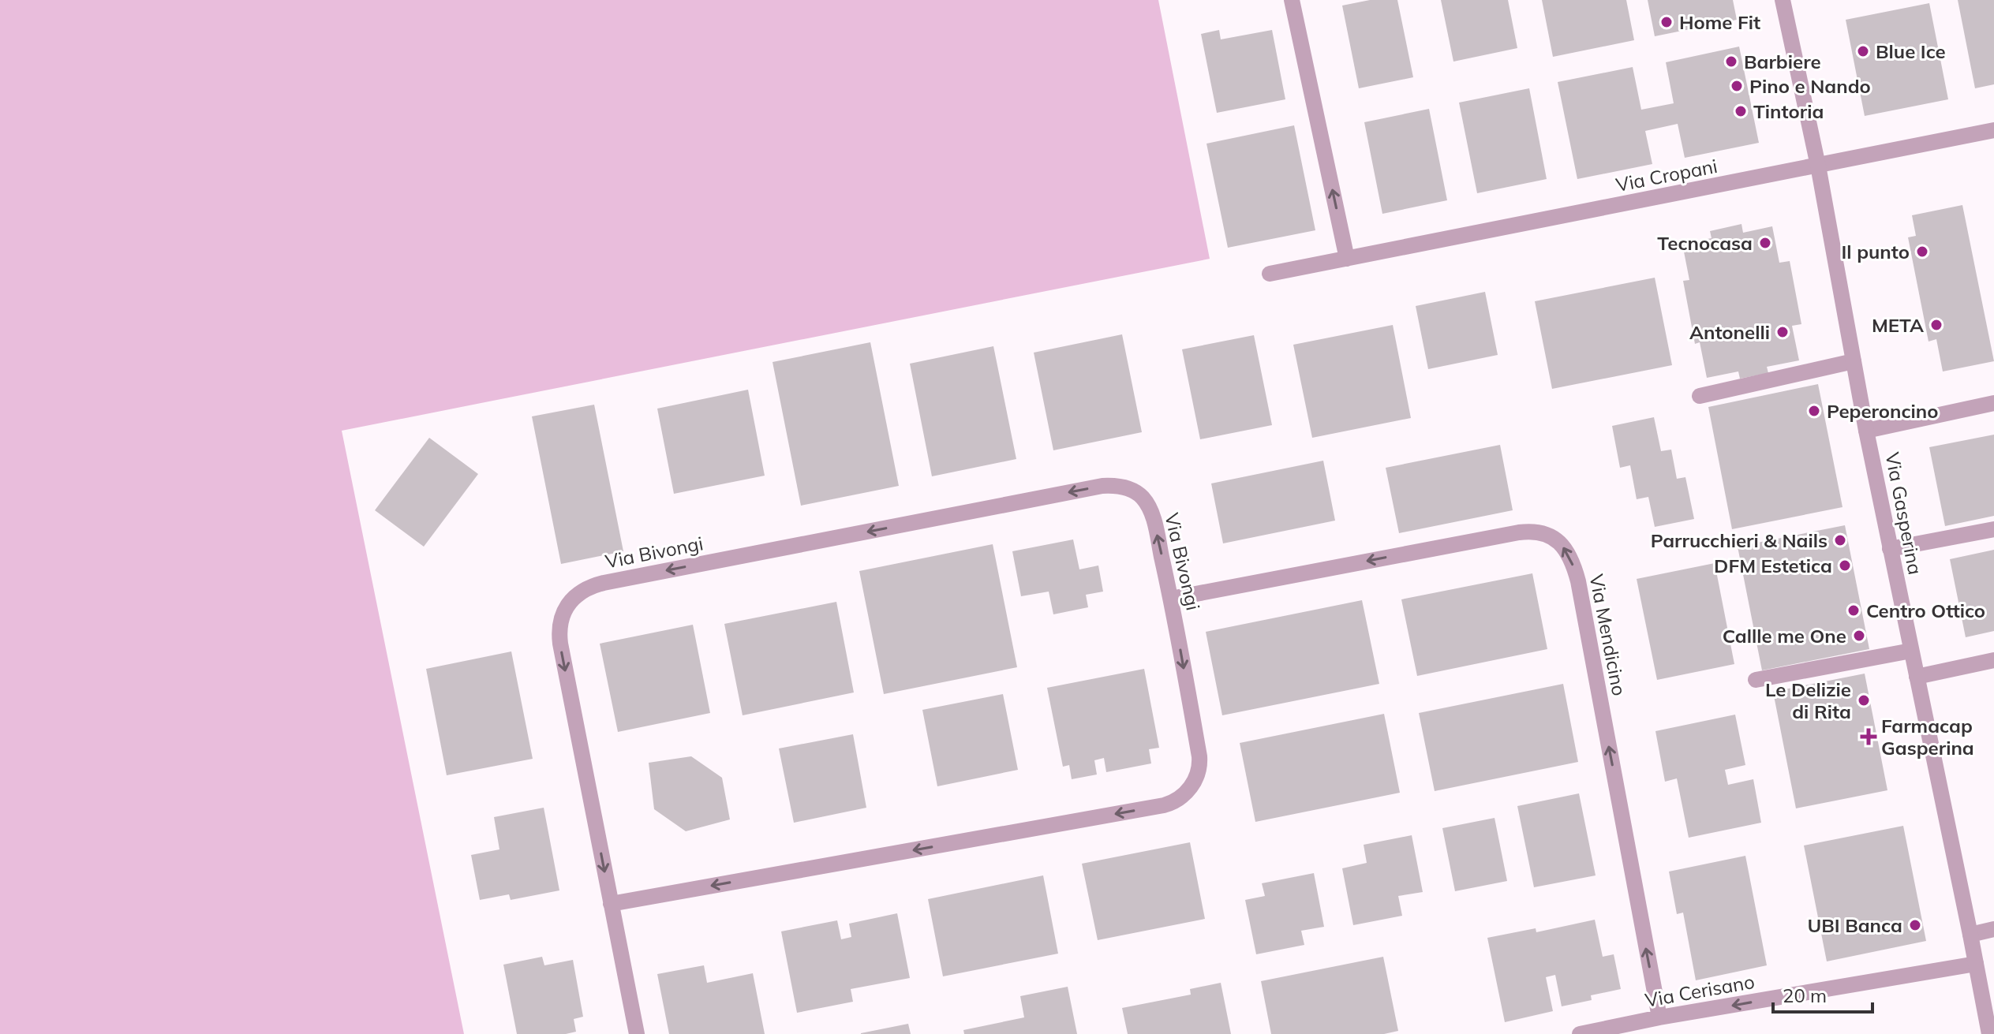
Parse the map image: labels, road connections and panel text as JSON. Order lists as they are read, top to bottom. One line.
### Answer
{"streets":{"street":["Via Cropani","Via Gasperina","Via Bivongi","Via Mendicino","Via Cerisano"]},"crossings":[["Via Cropani","Via Gasperina"],["Via Gasperina","Via Cerisano"],["Via Bivongi","Via Mendicino"],["Via Mendicino","Via Cerisano"]],"one_way":["Via Cerisano"],"places":{"other":["Home Fit","Blue Ice","Barbiere","Pino e Nando","Tintoria","Tecnocasa","Il punto","META","Antonelli","Peperoncino","Parrucchieri & Nails","DFM Estetica","Centro Ottico","Callle me One","Le Delizie di Rita","UBI Banca"],"health":["Farmacap Gasperina"]},"scale_bar":"20 m"}
